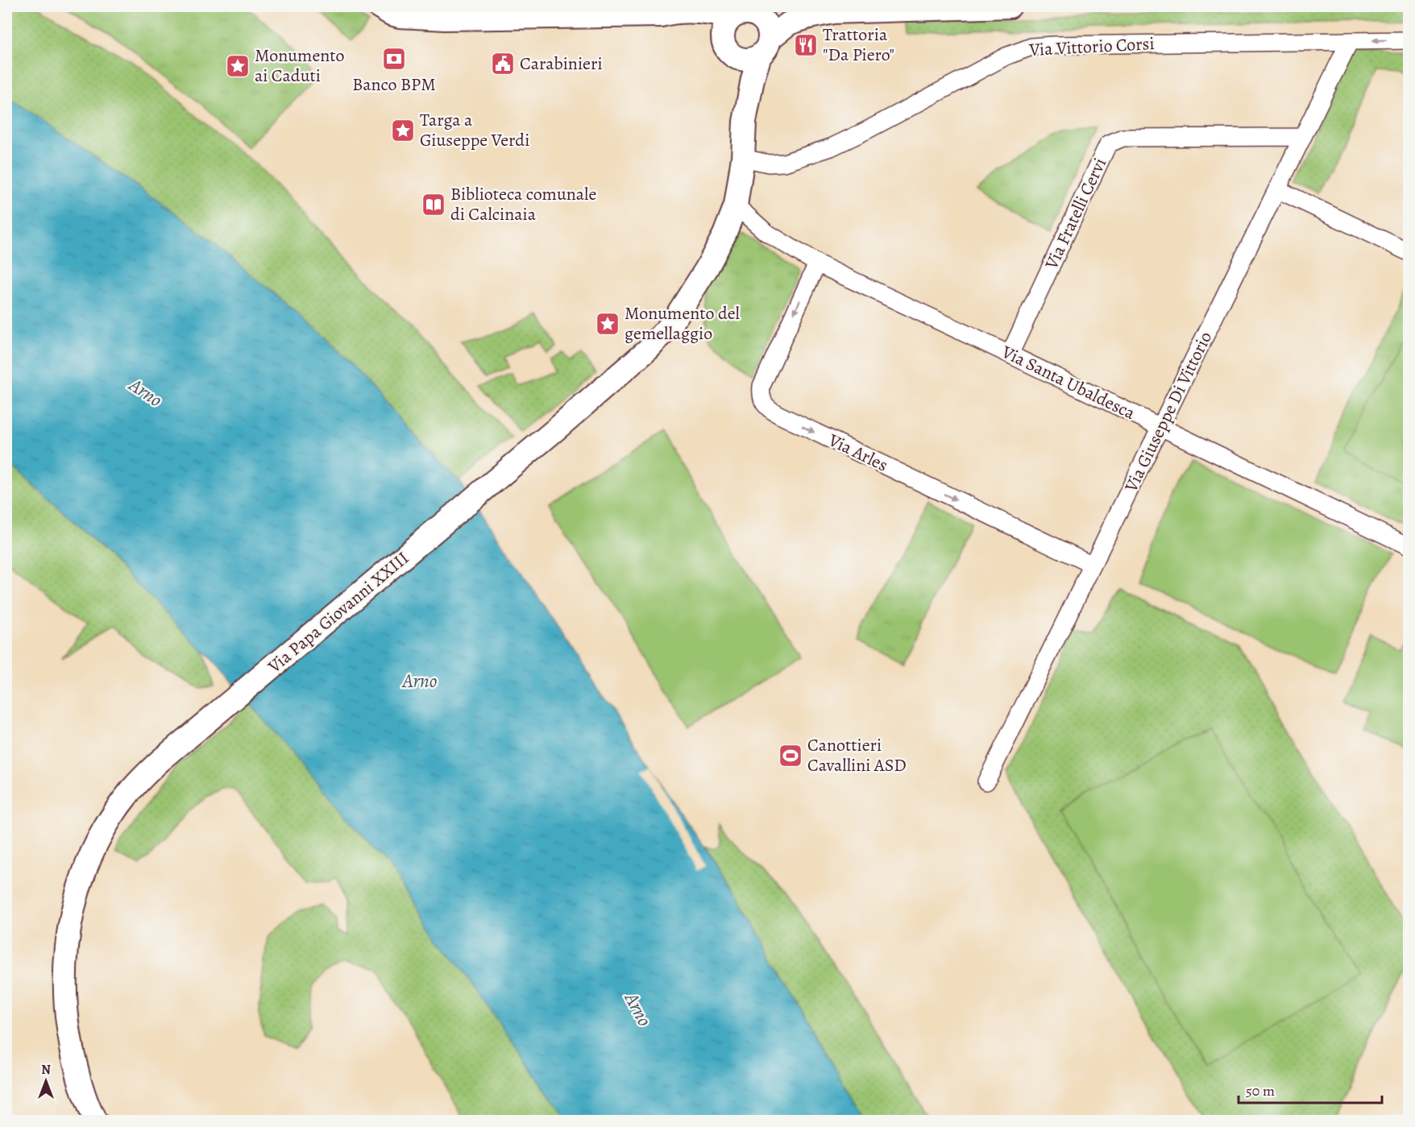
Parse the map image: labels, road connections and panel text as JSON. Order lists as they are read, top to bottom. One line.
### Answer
{"streets":{"main road":["Via Papa Giovanni XXIII"],"street":["Via Vittorio Corsi","Via Fratelli Cervi","Via Santa Ubaldesca","Via Giuseppe Di Vittorio","Via Arles"]},"crossings":[["Via Vittorio Corsi","Via Giuseppe Di Vittorio"],["Via Vittorio Corsi","Via Papa Giovanni XXIII"],["Via Fratelli Cervi","Via Santa Ubaldesca"],["Via Fratelli Cervi","Via Giuseppe Di Vittorio"],["Via Santa Ubaldesca","Via Giuseppe Di Vittorio"],["Via Santa Ubaldesca","Via Arles"],["Via Santa Ubaldesca","Via Papa Giovanni XXIII"],["Via Giuseppe Di Vittorio","Via Arles"]],"water":["Arno"],"places":{"restaurant":["Trattoria \"Da Piero\""],"bank":["Banco BPM"],"public building":["Carabinieri"],"place":["Monumento ai Caduti","Targa a Giuseppe Verdi","Monumento del gemellaggio"],"library":["Biblioteca comunale di Calcinaia"],"sports":["Canottieri Cavallini ASD"]},"scale_bar":"50 m","north":"top"}
